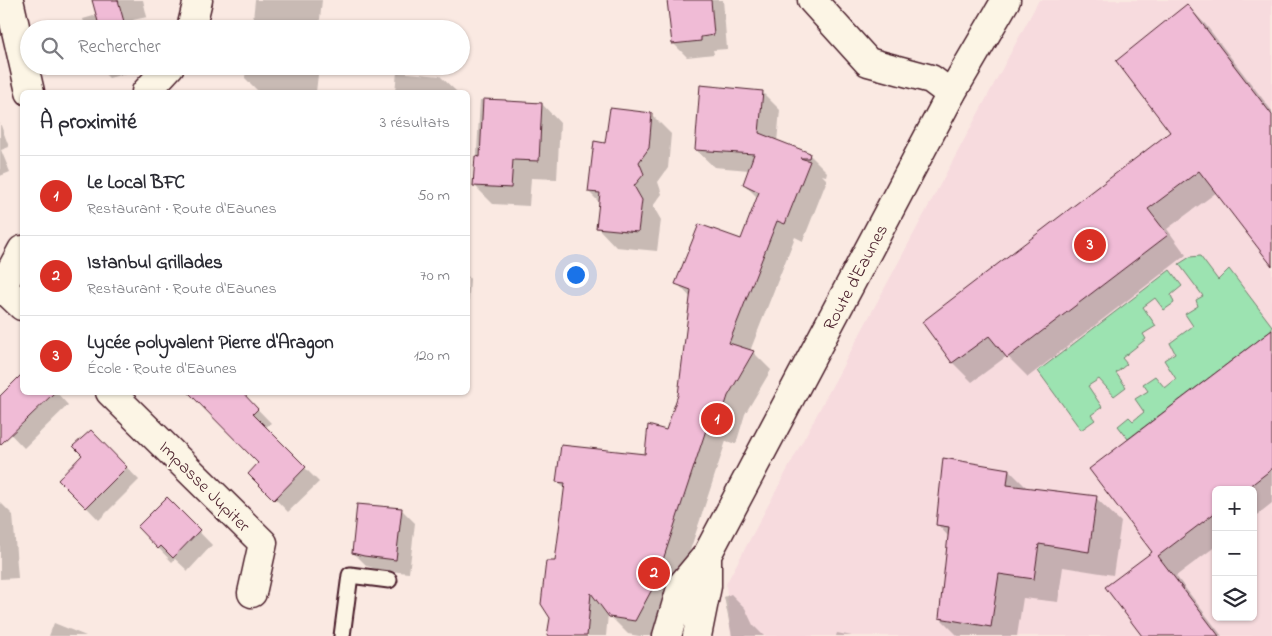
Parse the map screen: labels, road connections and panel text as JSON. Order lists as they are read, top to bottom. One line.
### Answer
{"streets":{"main road":["Route d'Eaunes","Impasse Jupiter"]},"page":{"search":"Rechercher","heading":["À proximité","3 résultats"],"list":[{"mark":"1","name":"Le Local BFC","note":"Restaurant · Route d'Eaunes","value":"50 m"},{"mark":"2","name":"Istanbul Grillades","note":"Restaurant · Route d'Eaunes","value":"70 m"},{"mark":"3","name":"Lycée polyvalent Pierre d'Aragon","note":"École · Route d'Eaunes","value":"120 m"}],"pins":["3","1","2"],"map_buttons":["+","−"]}}
